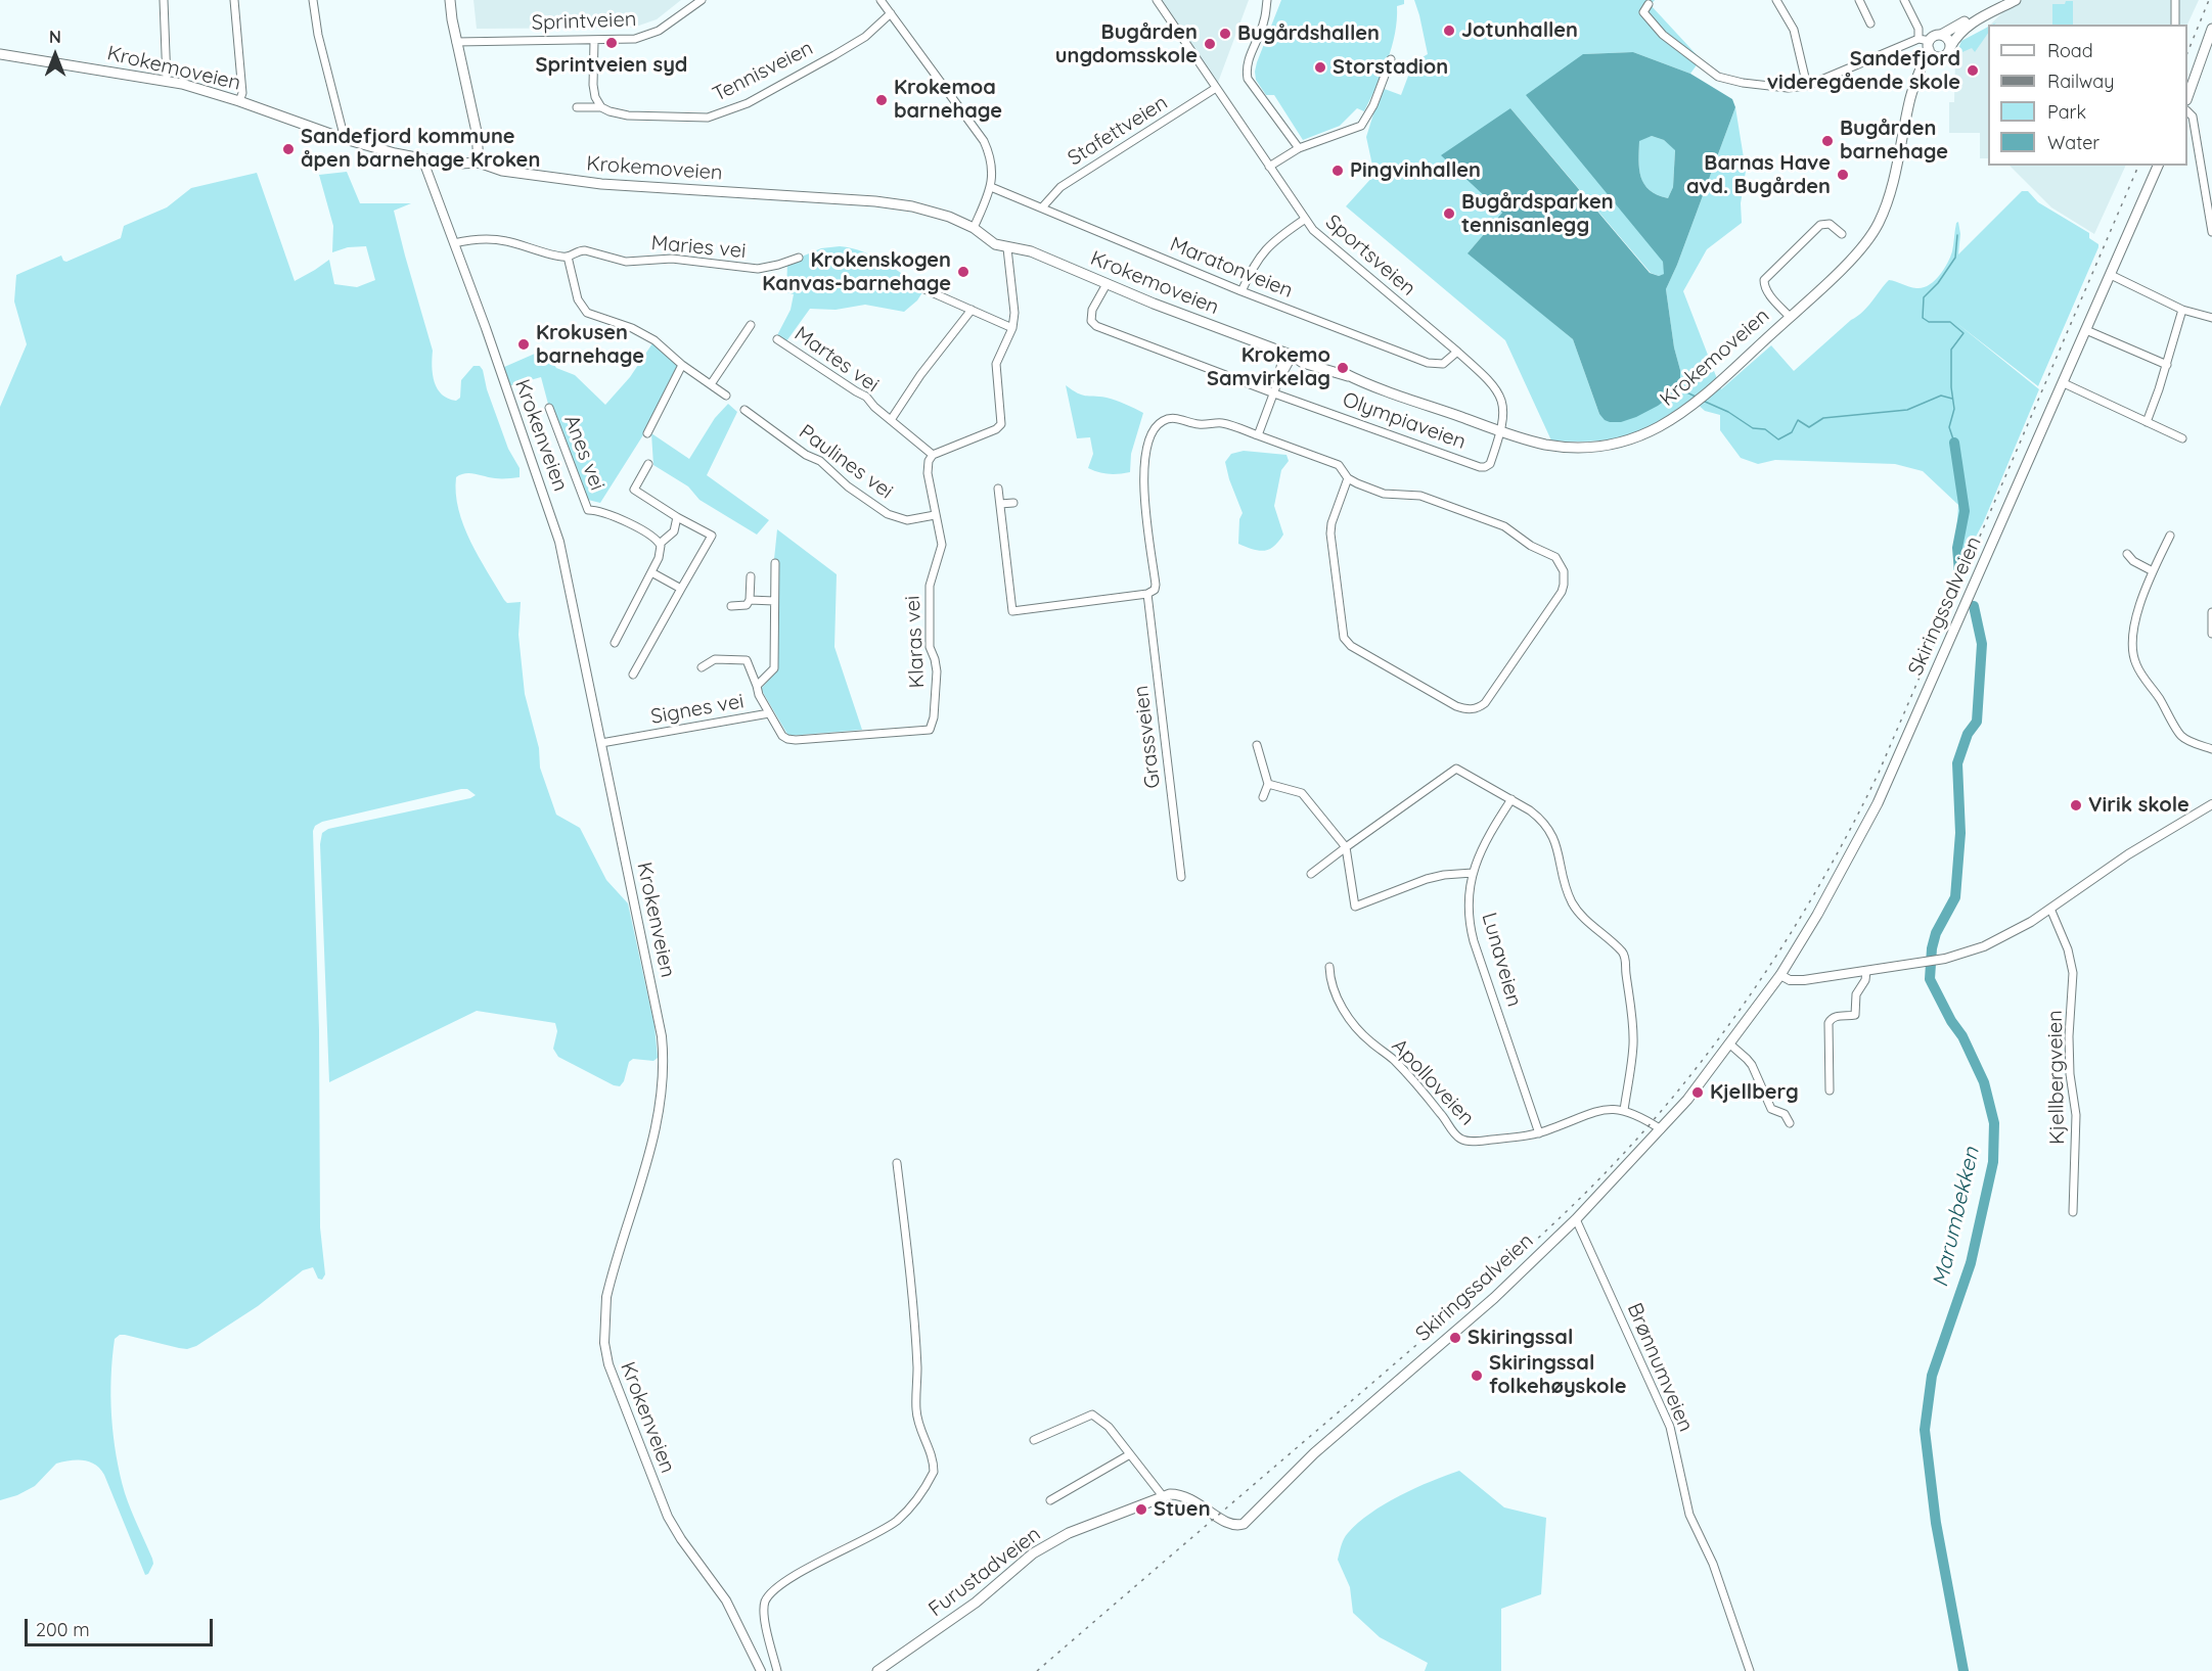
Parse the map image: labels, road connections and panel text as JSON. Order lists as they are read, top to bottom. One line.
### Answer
{"streets":{"main road":["Krokemoveien","Skiringssalveien","Furustadveien"],"street":["Sprintveien","Tennisveien","Stafettveien","Maries vei","Sportsveien","Maratonveien","Martes vei","Olympiaveien","Krokenveien","Anes vei","Paulines vei","Klaras vei","Signes vei","Grassveien","Lunaveien","Kjellbergveien","Apolloveien","Brønnumveien"]},"crossings":[["Krokemoveien","Sportsveien"],["Krokemoveien","Olympiaveien"],["Krokemoveien","Krokenveien"],["Stafettveien","Sportsveien"],["Stafettveien","Maratonveien"],["Maries vei","Krokenveien"],["Sportsveien","Maratonveien"],["Sportsveien","Olympiaveien"],["Martes vei","Klaras vei"],["Krokenveien","Signes vei"],["Paulines vei","Klaras vei"],["Skiringssalveien","Apolloveien"],["Skiringssalveien","Brønnumveien"],["Skiringssalveien","Furustadveien"],["Klaras vei","Signes vei"],["Lunaveien","Apolloveien"]],"water":["Marumbekken"],"places":["Jotunhallen","Bugårdshallen","Sprintveien syd","Bugården ungdomsskole","Storstadion","Sandefjord videregående skole","Krokemoa barnehage","Bugården barnehage","Sandefjord kommune åpen barnehage Kroken","Pingvinhallen","Barnas Have avd. Bugården","Bugårdsparken tennisanlegg","Krokenskogen Kanvas-barnehage","Krokusen barnehage","Krokemo Samvirkelag","Virik skole","Kjellberg","Skiringssal","Skiringssal folkehøyskole","Stuen"],"legend":["Road","Railway","Park","Water"],"scale_bar":"200 m","north":"top"}
